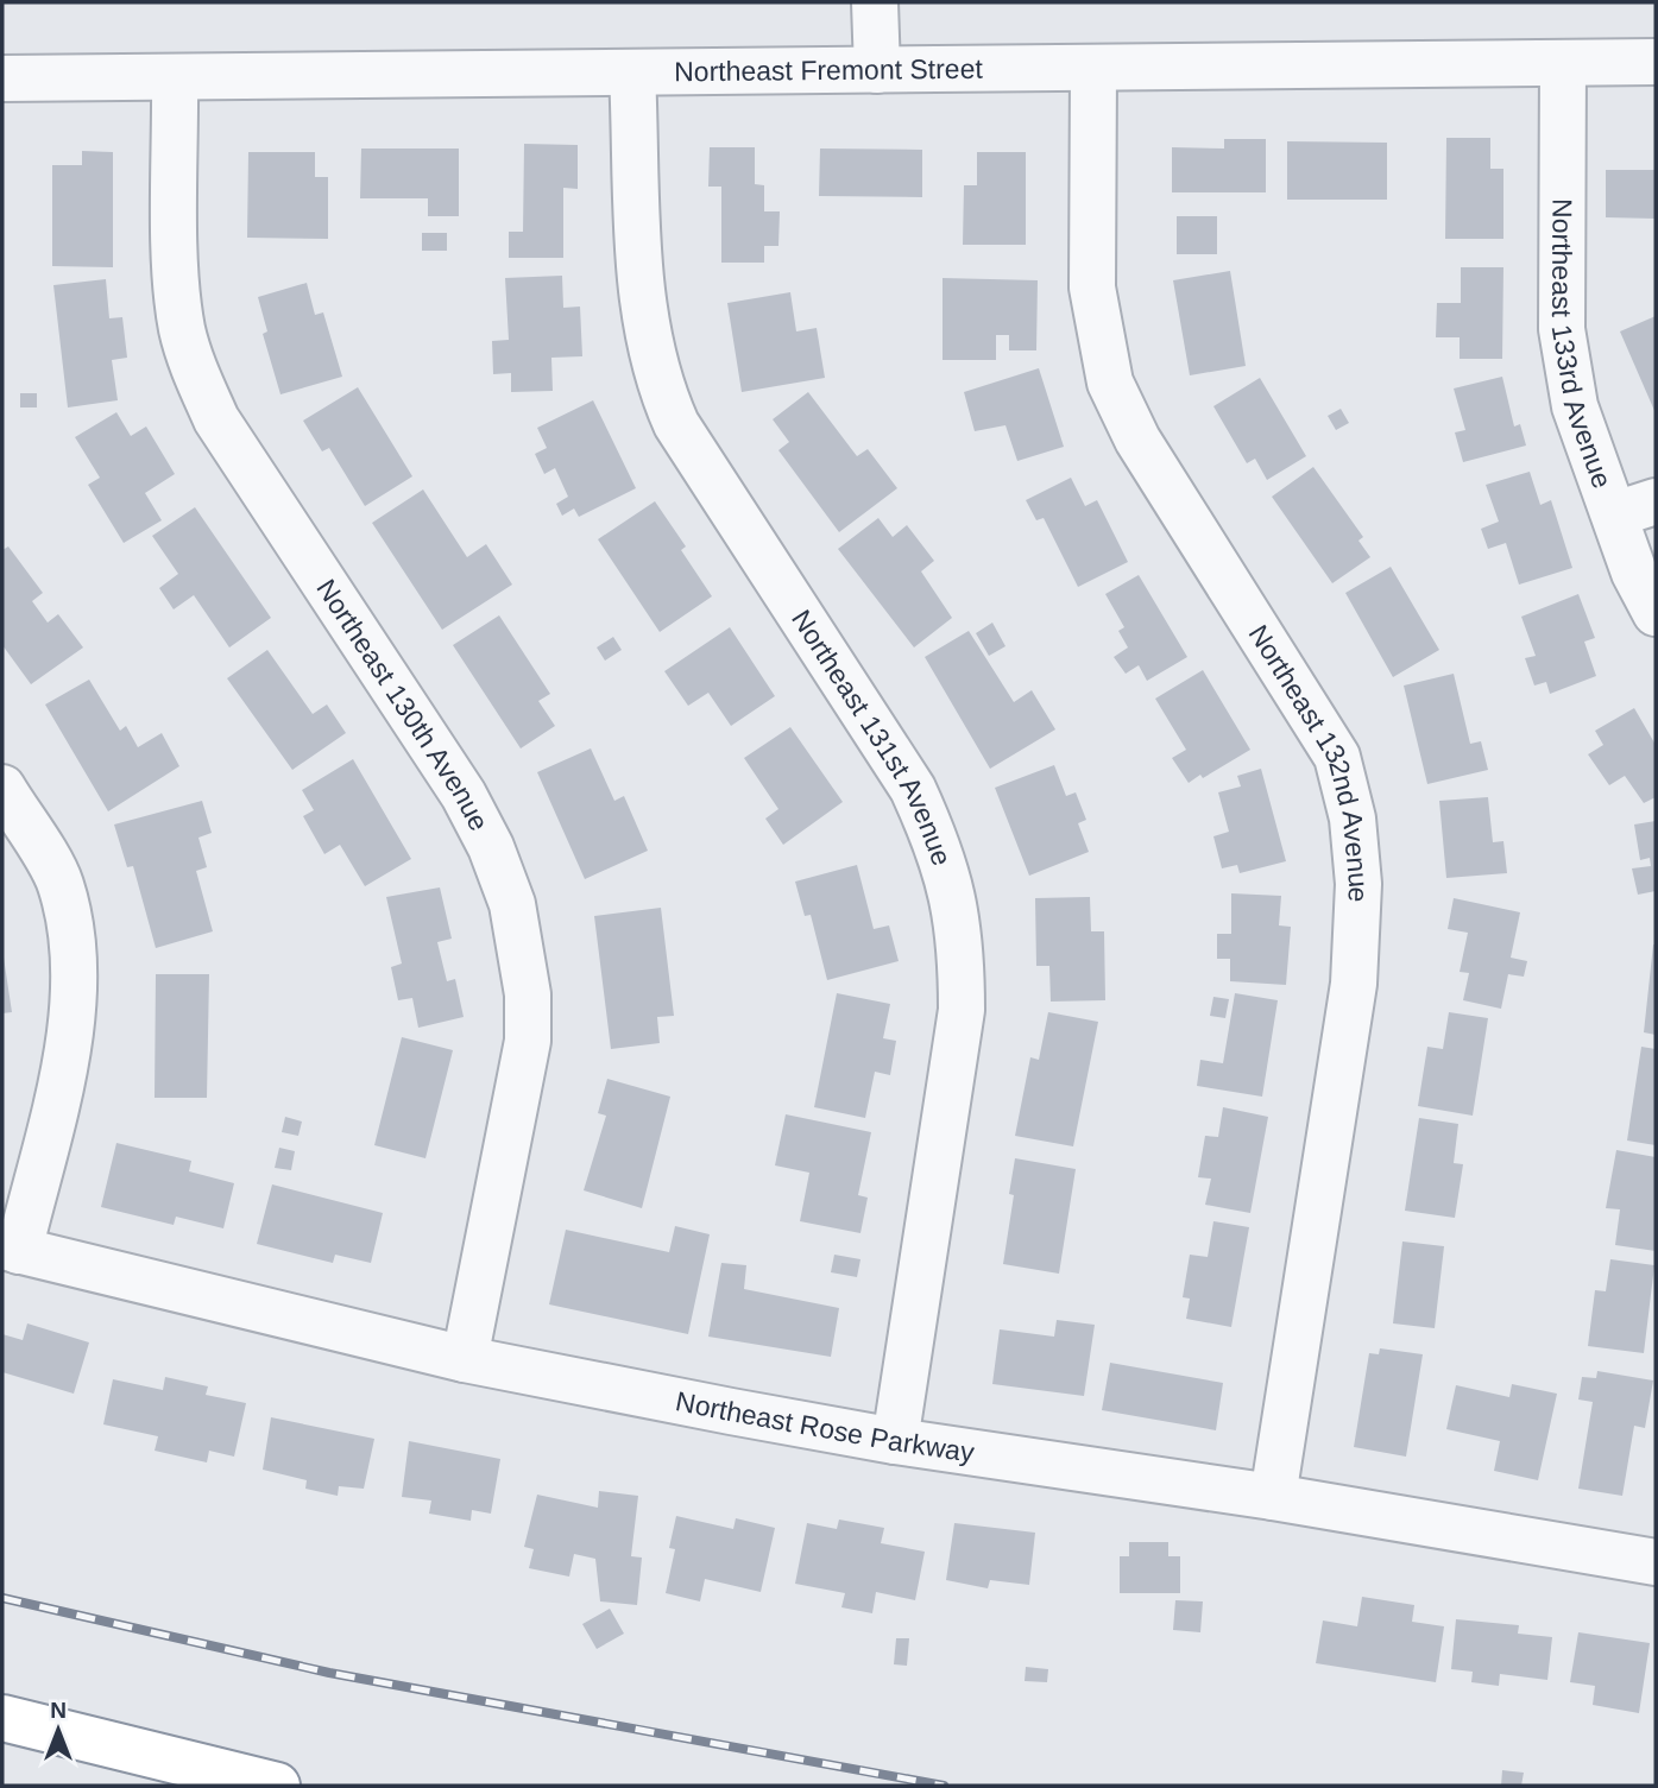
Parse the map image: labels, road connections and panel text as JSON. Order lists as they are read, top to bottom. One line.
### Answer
{"streets":{"street":["Northeast Fremont Street","Northeast 133rd Avenue","Northeast 130th Avenue","Northeast 131st Avenue","Northeast 132nd Avenue","Northeast Rose Parkway"]},"crossings":[["Northeast Fremont Street","Northeast 133rd Avenue"],["Northeast Fremont Street","Northeast 130th Avenue"],["Northeast Fremont Street","Northeast 131st Avenue"],["Northeast Fremont Street","Northeast 132nd Avenue"],["Northeast 130th Avenue","Northeast Rose Parkway"],["Northeast 131st Avenue","Northeast Rose Parkway"],["Northeast 132nd Avenue","Northeast Rose Parkway"]],"north":"top"}
